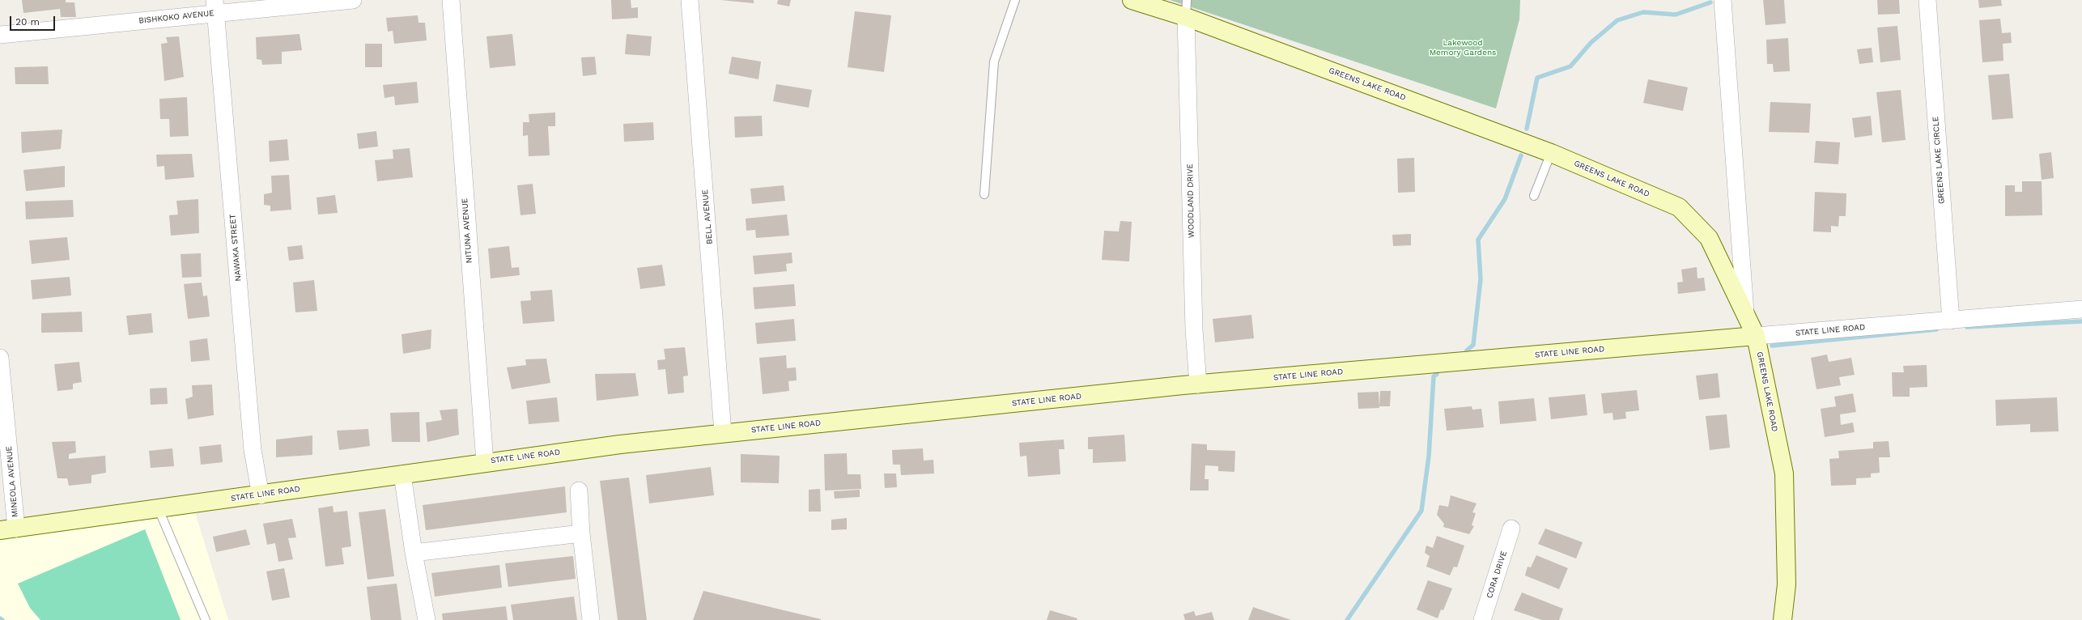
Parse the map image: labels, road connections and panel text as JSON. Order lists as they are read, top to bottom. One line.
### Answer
{"streets":{"street":["BISHKOKO AVENUE","GREENS LAKE ROAD","GREENS LAKE CIRCLE","WOODLAND DRIVE","BELL AVENUE","NITUNA AVENUE","NAWAKA STREET","STATE LINE ROAD","MINEOLA AVENUE","CORA DRIVE"]},"crossings":[["BISHKOKO AVENUE","NAWAKA STREET"],["GREENS LAKE ROAD","WOODLAND DRIVE"],["GREENS LAKE ROAD","STATE LINE ROAD"],["GREENS LAKE CIRCLE","STATE LINE ROAD"],["WOODLAND DRIVE","STATE LINE ROAD"],["BELL AVENUE","STATE LINE ROAD"],["NITUNA AVENUE","STATE LINE ROAD"],["NAWAKA STREET","STATE LINE ROAD"],["STATE LINE ROAD","MINEOLA AVENUE"]],"parks":["Lakewood Memory Gardens"],"scale_bar":"20 m"}
